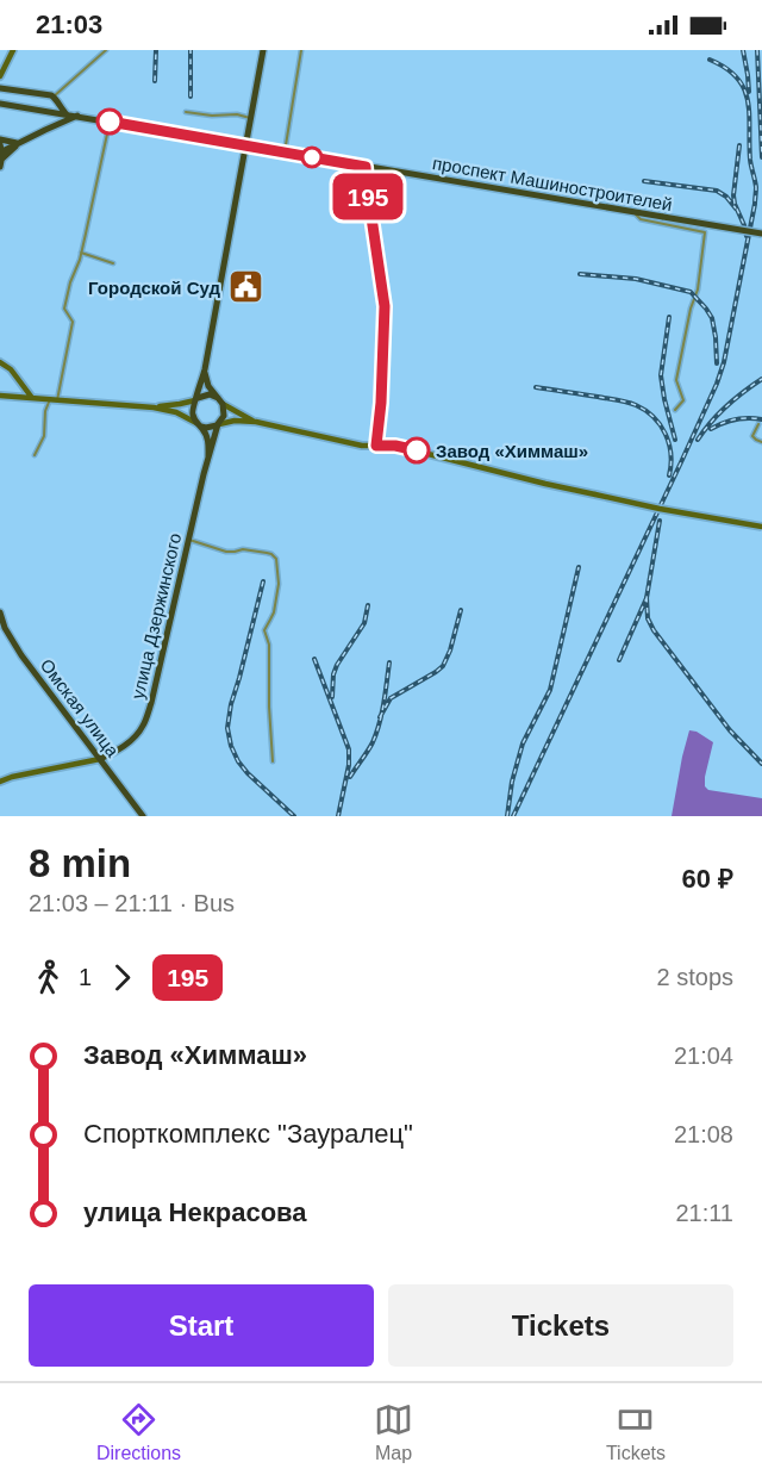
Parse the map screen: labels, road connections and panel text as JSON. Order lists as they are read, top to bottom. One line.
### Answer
{"streets":{"main road":["проспект Машиностроителей","улица Дзержинского","Омская улица"]},"crossings":[["улица Дзержинского","Омская улица"]],"places":{"public building":["Городской Суд"],"other":["Завод «Химмаш»"]},"lines":["bus line 195"],"page":{"status":"21:03","on_map":"195","heading":["8 min","21:03 – 21:11 · Bus","60 ₽"],"legs":["1","195","2 stops"],"list":[{"name":"Завод «Химмаш»","value":"21:04"},{"name":"Спорткомплекс \"Зауралец\"","value":"21:08"},{"name":"улица Некрасова","value":"21:11"}],"buttons":["Start","Tickets"],"tabs":["Directions","Map","Tickets"]}}
